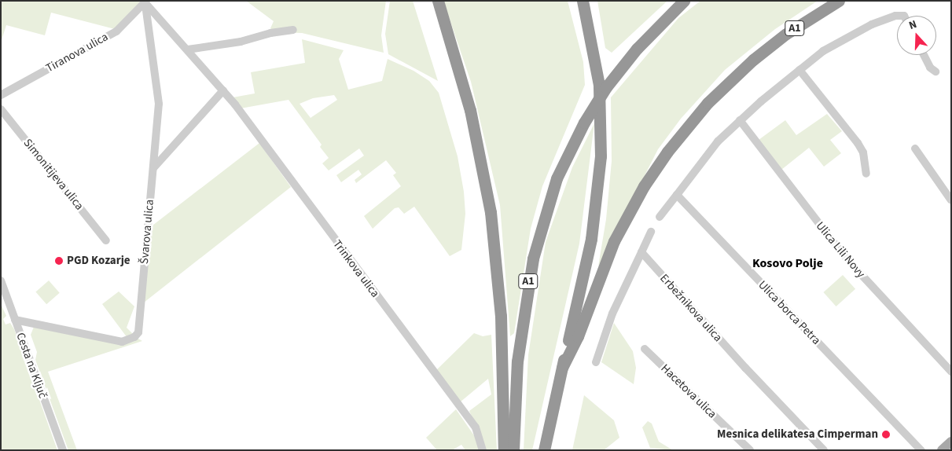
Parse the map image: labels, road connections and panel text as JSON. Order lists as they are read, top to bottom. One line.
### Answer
{"streets":{"highway":["A1"],"street":["Tiranova ulica","Simonitijeva ulica","Švarova ulica","Ulica Lili Novy","Trinkova ulica","Erbežnikova ulica","Ulica borca Petra","Cesta na Ključ","Hacetova ulica"]},"crossings":[["Tiranova ulica","Švarova ulica"],["Tiranova ulica","Trinkova ulica"],["Švarova ulica","Trinkova ulica"],["Švarova ulica","Cesta na Ključ"]],"districts":["Kosovo Polje"],"places":["PGD Kozarje","Mesnica delikatesa Cimperman"],"north":"top"}
